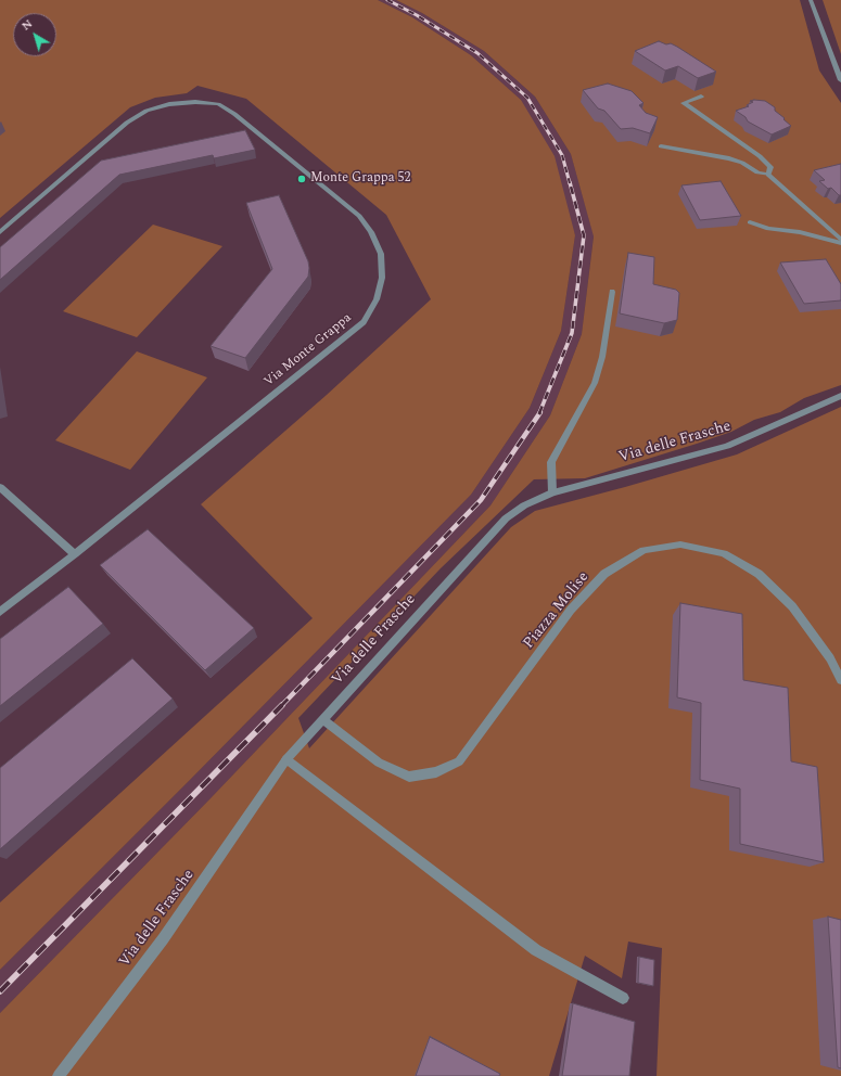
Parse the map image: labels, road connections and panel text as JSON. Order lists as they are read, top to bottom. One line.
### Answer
{"streets":{"street":["Via Monte Grappa","Via delle Frasche","Piazza Molise"]},"crossings":[["Via delle Frasche","Piazza Molise"]],"places":["Monte Grappa 52"],"north":"top left"}
